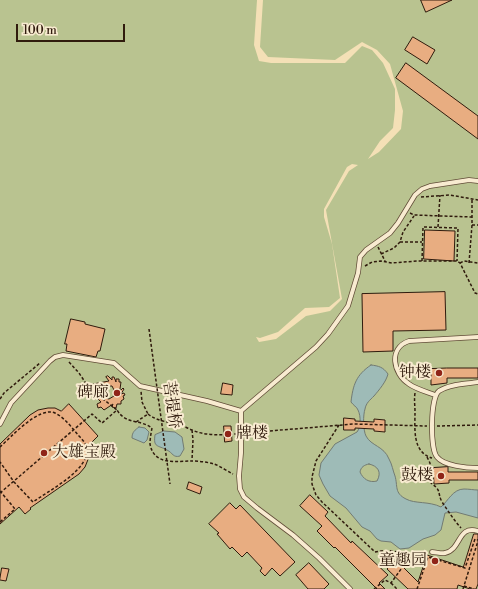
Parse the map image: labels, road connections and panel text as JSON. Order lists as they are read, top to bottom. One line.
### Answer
{"streets":{"path":["菩提桥"]},"places":["钟楼","碑廊","牌楼","大雄宝殿","鼓楼","童趣园"],"scale_bar":"100 m"}
